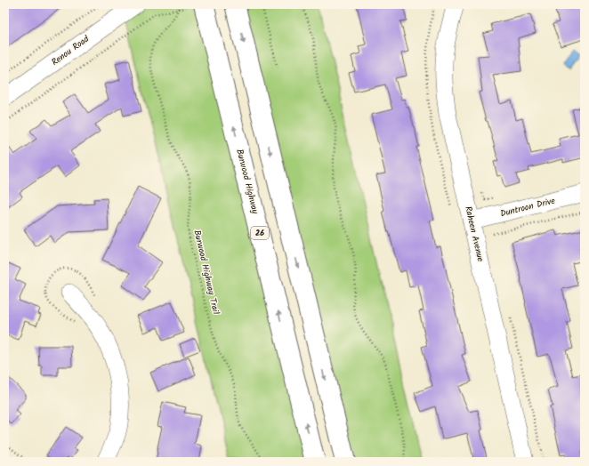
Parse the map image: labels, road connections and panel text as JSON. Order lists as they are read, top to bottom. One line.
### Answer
{"streets":{"highway":["Burwood Highway","26"],"street":["Renou Road","Duntroon Drive","Raheen Avenue"],"path":["Burwood Highway Trail"]},"crossings":[["Duntroon Drive","Raheen Avenue"]]}
